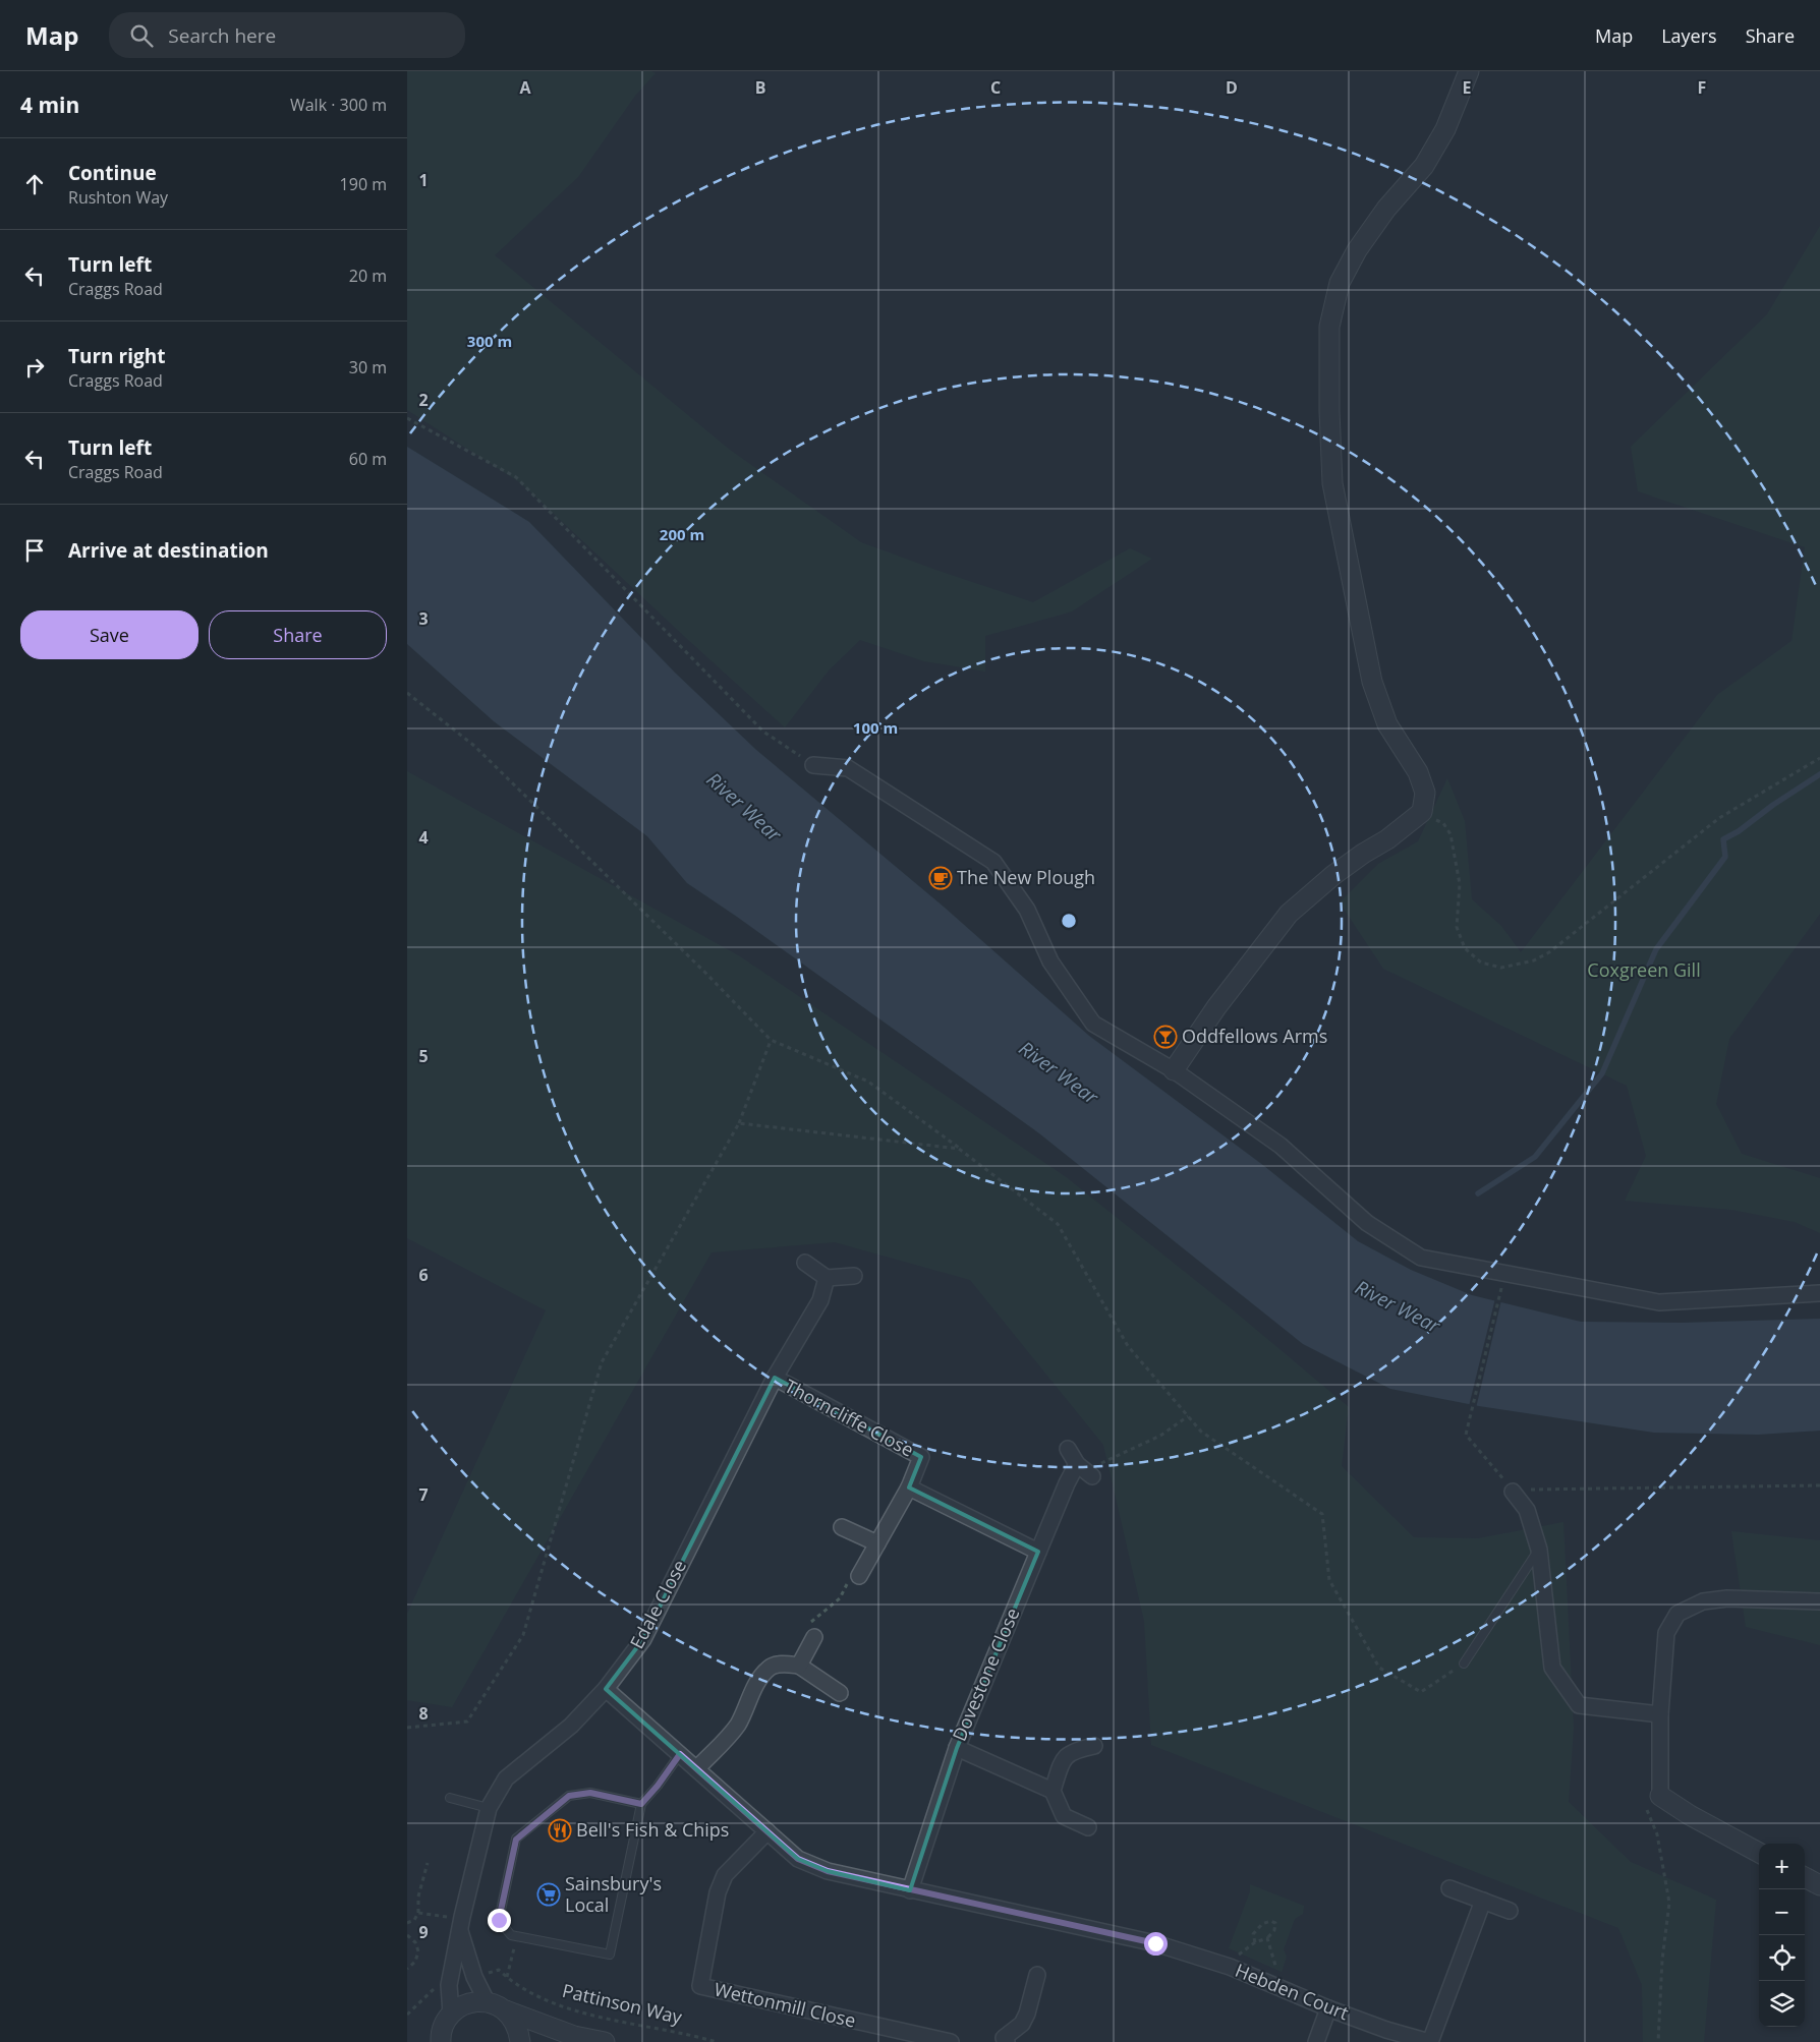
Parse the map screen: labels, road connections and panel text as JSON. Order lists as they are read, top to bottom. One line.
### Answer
{"streets":{"street":["Thorncliffe Close","Edale Close","Dovestone Close","Hebden Court","Wettonmill Close"],"path":["Pattinson Way"]},"crossings":[["Thorncliffe Close","Edale Close"],["Thorncliffe Close","Dovestone Close"],["Edale Close","Hebden Court"],["Dovestone Close","Hebden Court"],["Hebden Court","Wettonmill Close"]],"water":["River Wear"],"parks":["Coxgreen Gill"],"places":{"cafe":["The New Plough"],"bar":["Oddfellows Arms"],"restaurant":["Bell's Fish & Chips"],"supermarket":["Sainsbury's Local"]},"page":{"header":"Map","search":"Search here","nav":["Map","Layers","Share"],"heading":["4 min","Walk · 300 m"],"list":[["Continue","Rushton Way","190 m"],["Turn left","Craggs Road","20 m"],["Turn right","Craggs Road","30 m"],["Turn left","Craggs Road","60 m"],"Arrive at destination"],"buttons":["Save","Share"],"map_buttons":["+","−"]},"grid":{"columns":["A","B","C","D","E","F"],"rows":["1","2","3","4","5","6","7","8","9"]},"rings":["300 m","200 m","100 m"]}
